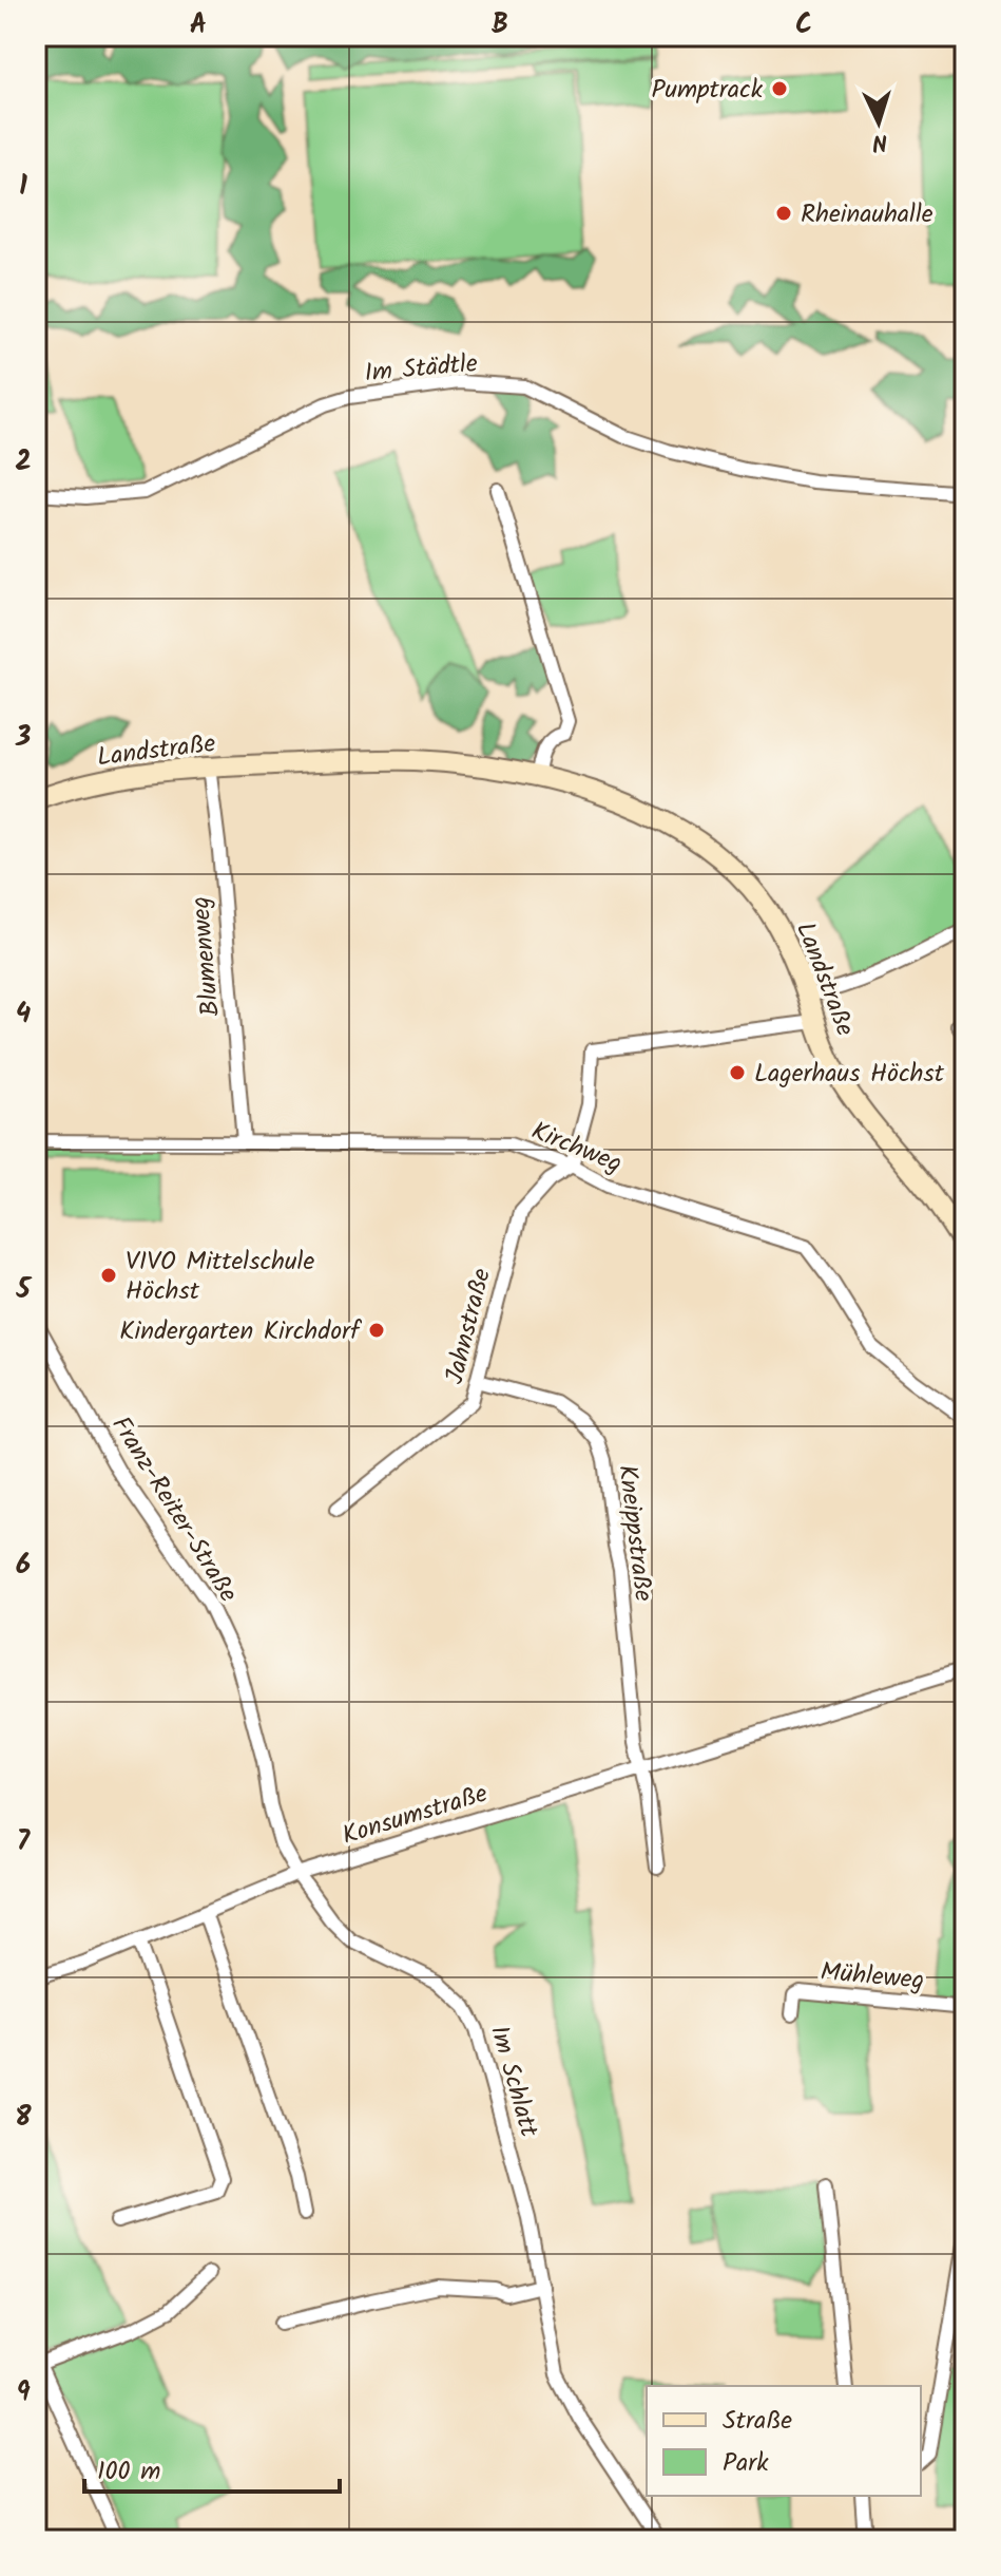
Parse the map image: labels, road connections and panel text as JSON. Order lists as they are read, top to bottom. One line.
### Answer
{"streets":{"main road":["Landstraße"],"street":["Im Städtle","Blumenweg","Kirchweg","Jahnstraße","Franz-Reiter-Straße","Kneippstraße","Konsumstraße","Mühleweg","Im Schlatt"]},"crossings":[["Landstraße","Blumenweg"],["Blumenweg","Kirchweg"],["Kirchweg","Jahnstraße"],["Jahnstraße","Kneippstraße"],["Franz-Reiter-Straße","Konsumstraße"],["Franz-Reiter-Straße","Im Schlatt"],["Kneippstraße","Konsumstraße"],["Konsumstraße","Im Schlatt"]],"places":["Pumptrack","Rheinauhalle","Lagerhaus Höchst","VIVO Mittelschule Höchst","Kindergarten Kirchdorf"],"legend":["Straße","Park"],"scale_bar":"100 m","north":"bottom","grid":{"columns":["A","B","C"],"rows":["1","2","3","4","5","6","7","8","9"]}}
